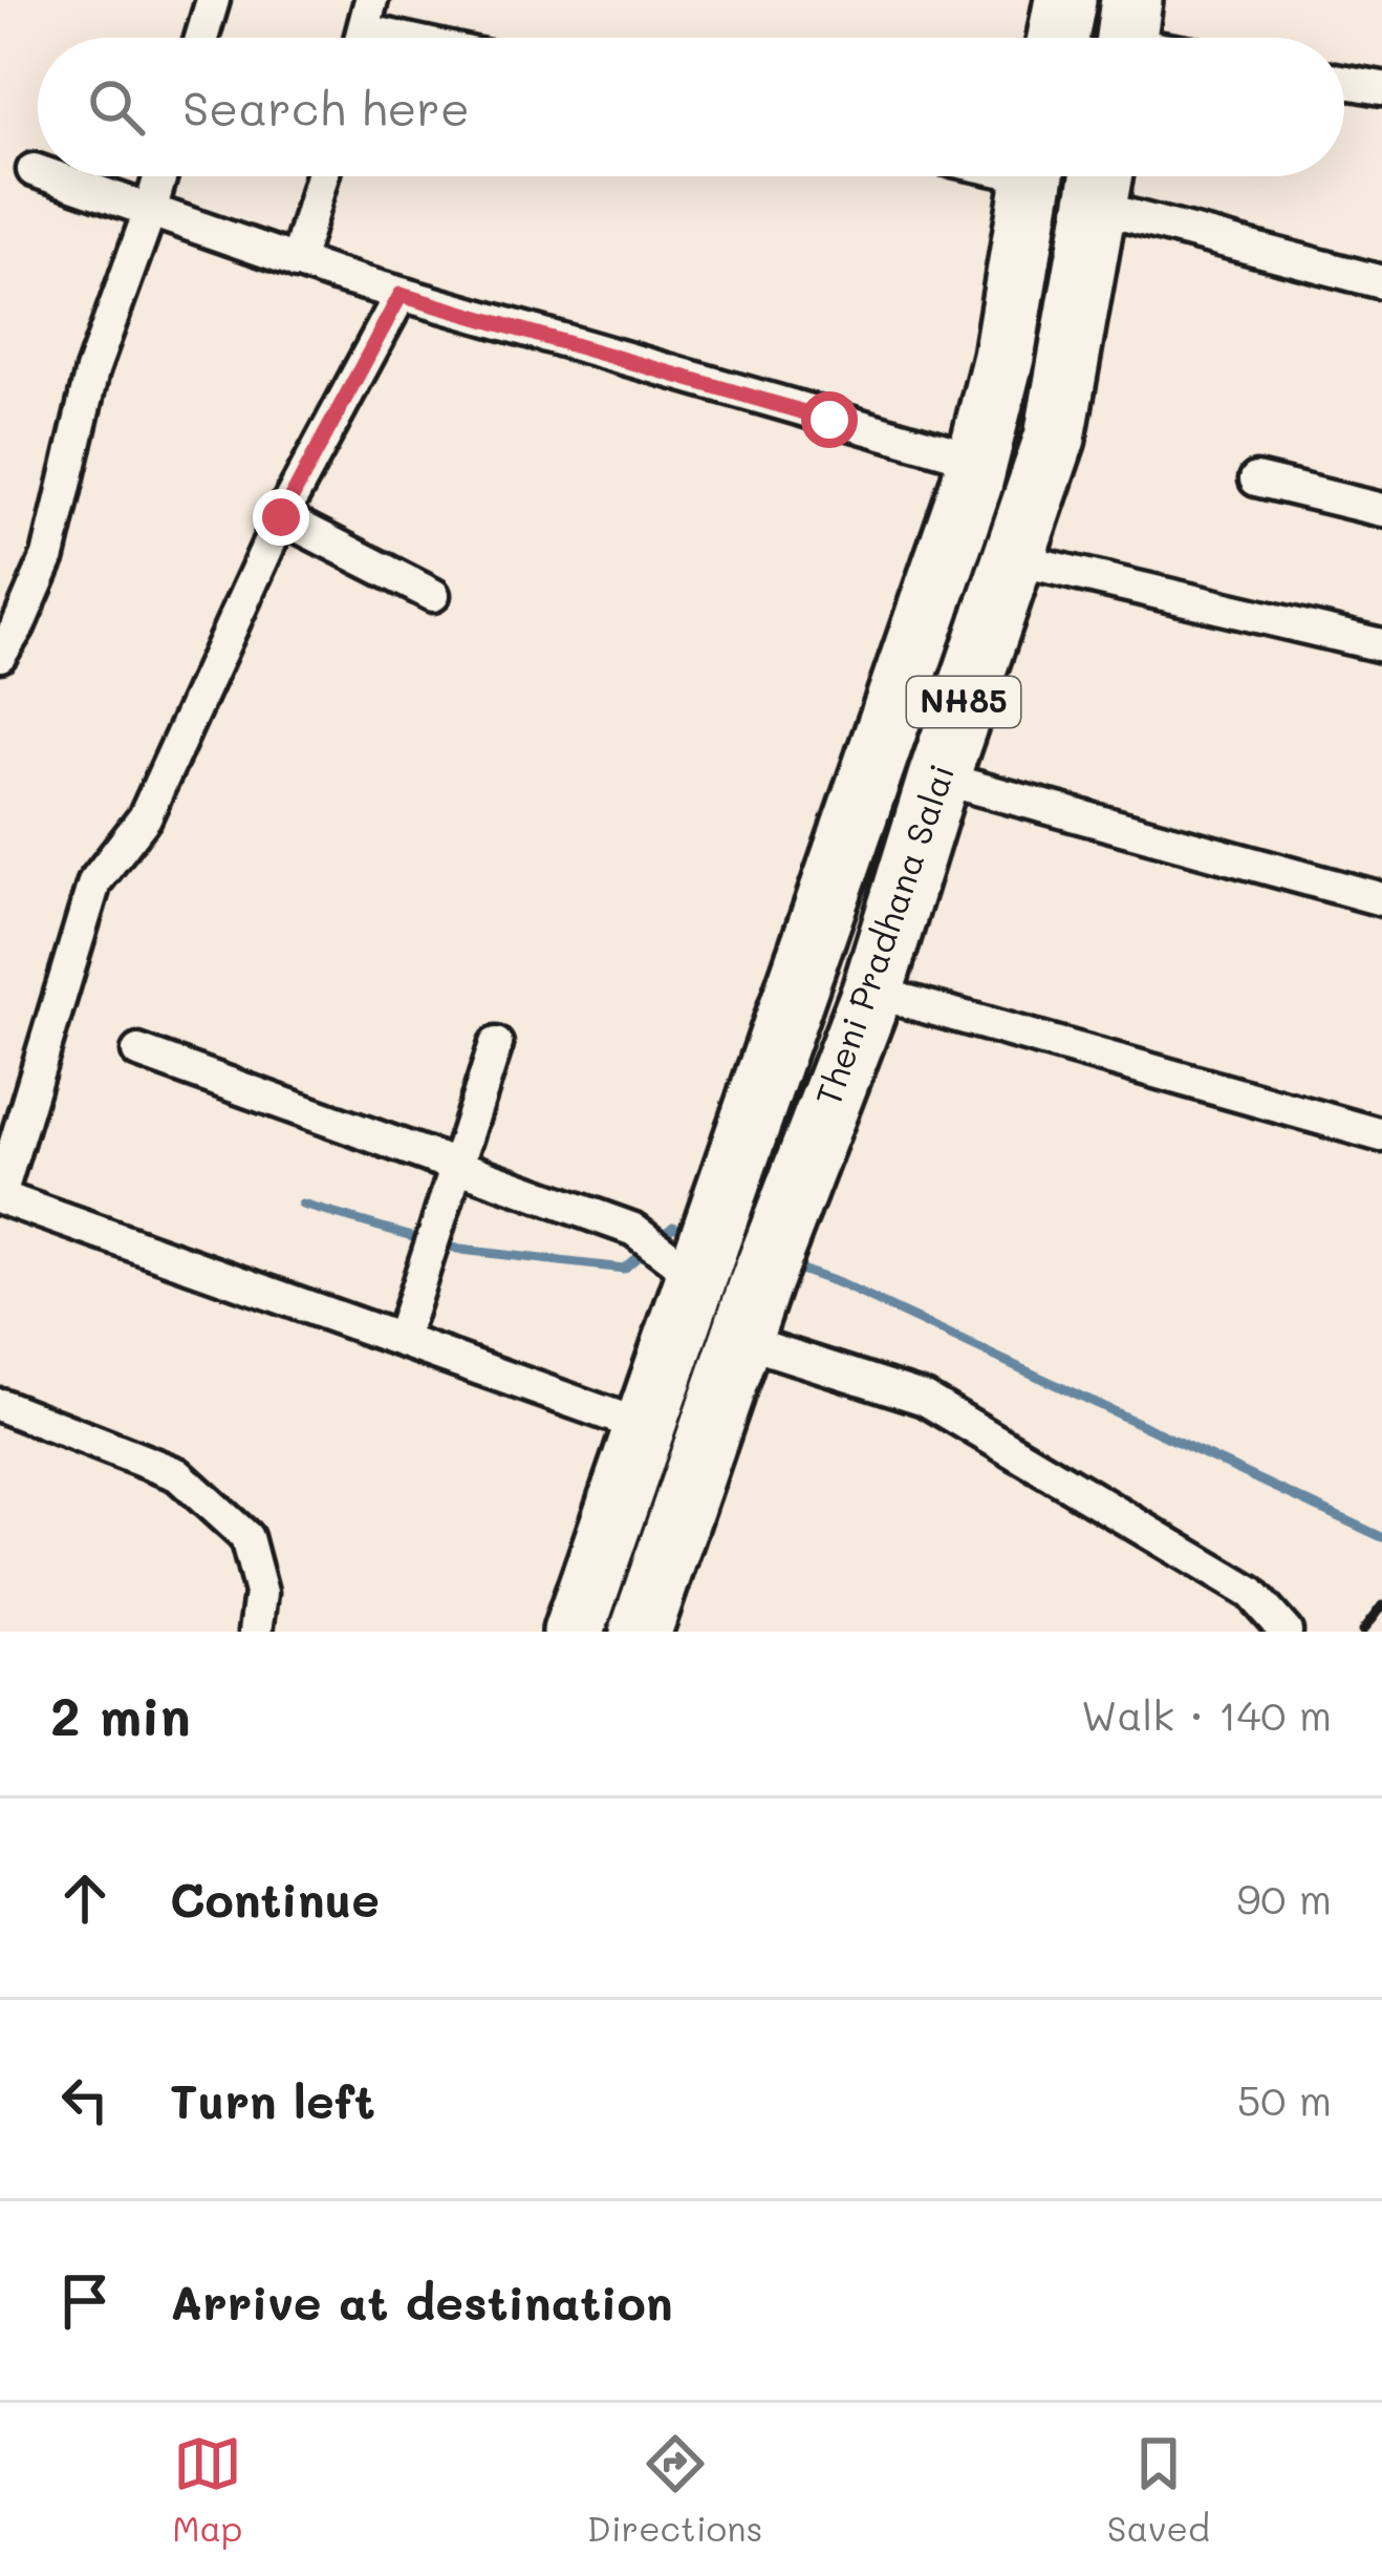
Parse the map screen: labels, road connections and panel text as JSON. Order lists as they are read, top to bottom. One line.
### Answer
{"streets":{"highway":["NH85","Theni Pradhana Salai"]},"page":{"search":"Search here","heading":["2 min","Walk · 140 m"],"list":[["Continue","90 m"],["Turn left","50 m"],"Arrive at destination"],"nav":["Map","Directions","Saved"]}}
